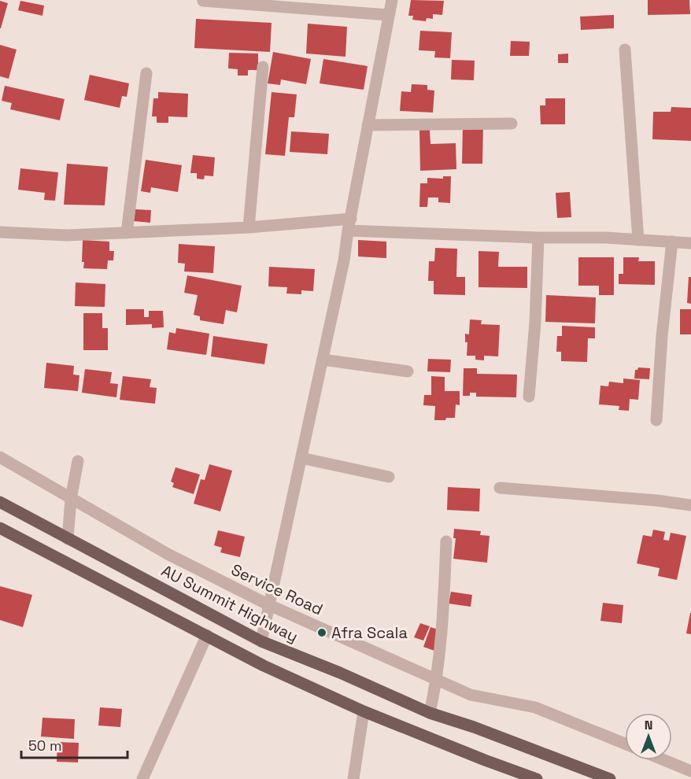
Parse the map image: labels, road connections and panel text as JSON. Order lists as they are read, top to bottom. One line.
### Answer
{"streets":{"main road":["AU Summit Highway"],"street":["Service Road"]},"places":["Afra Scala"],"scale_bar":"50 m","north":"top"}
